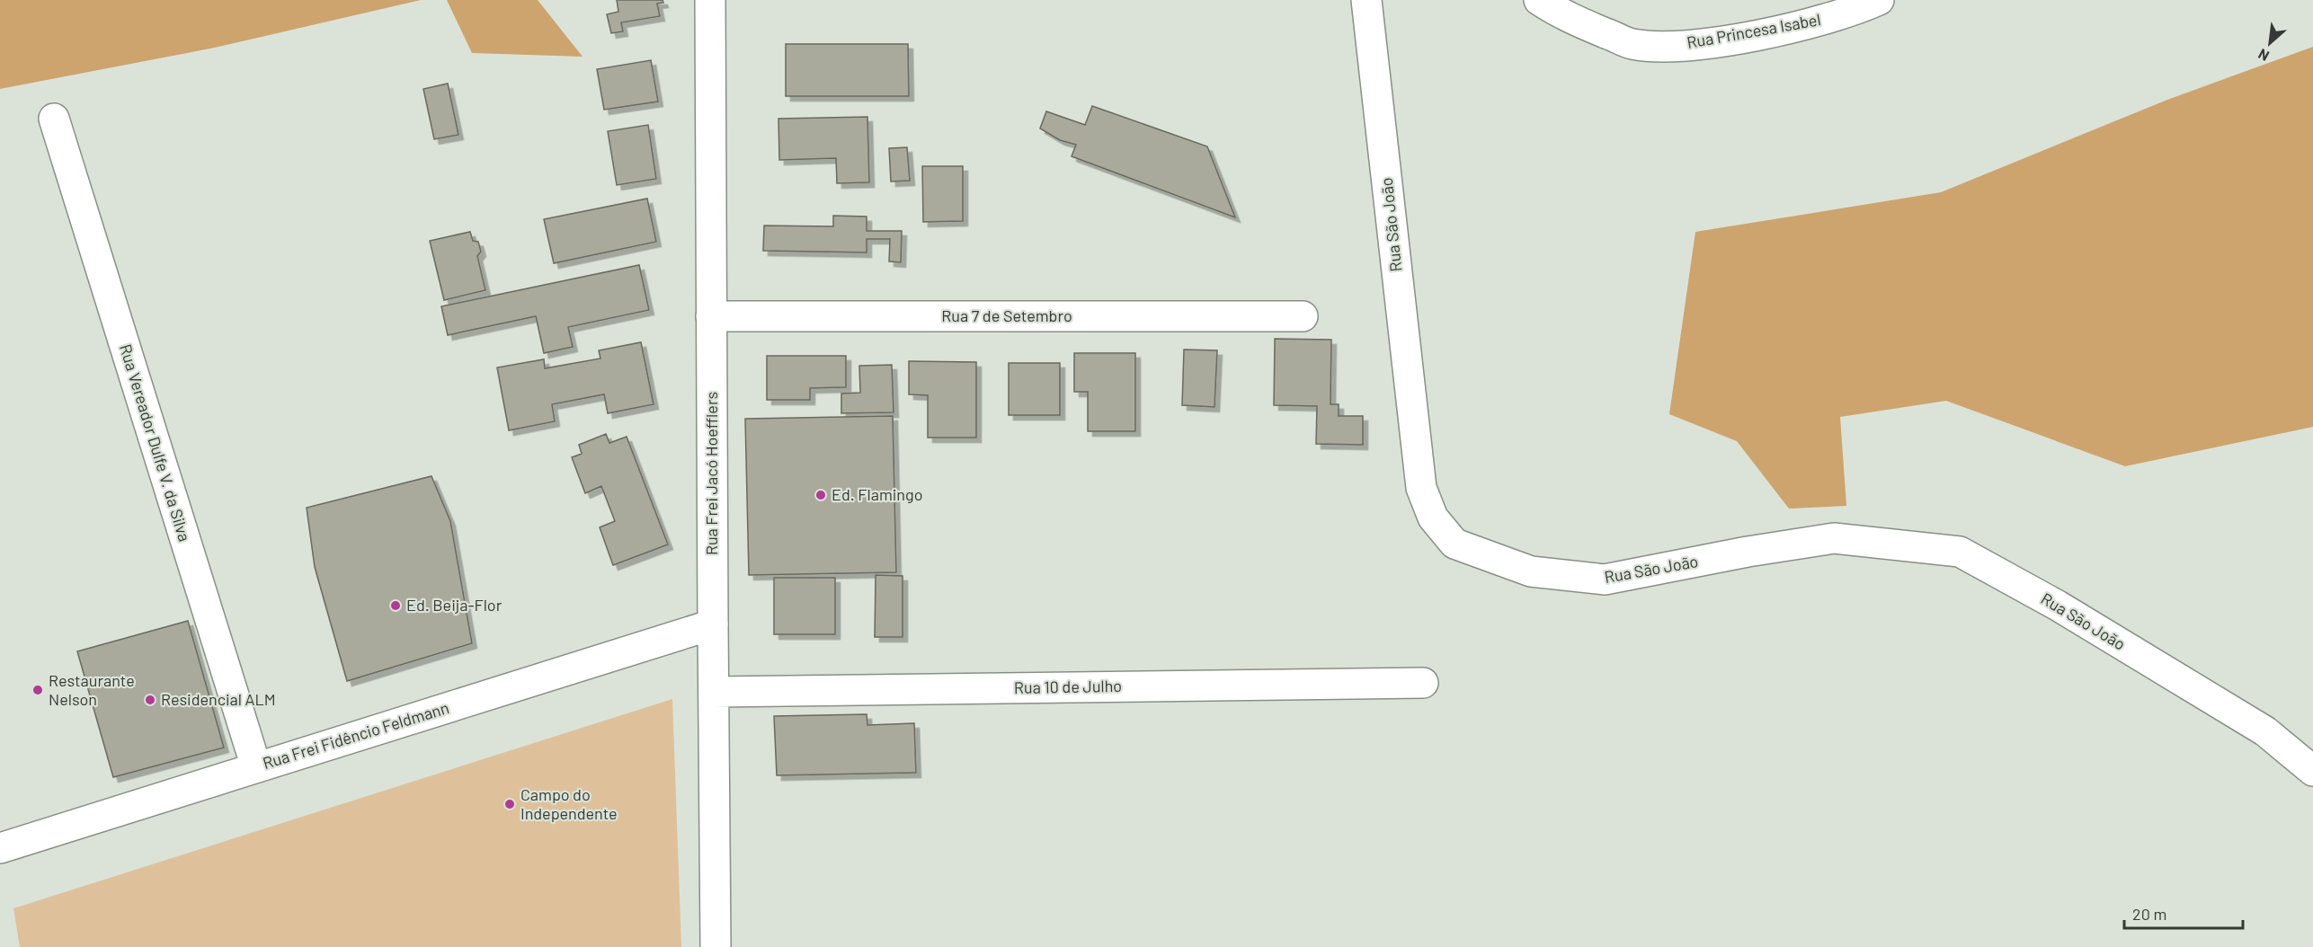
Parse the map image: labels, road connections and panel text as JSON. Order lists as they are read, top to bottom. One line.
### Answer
{"streets":{"street":["Rua Princesa Isabel","Rua São João","Rua 7 de Setembro","Rua Vereador Dulfe V. da Silva","Rua Frei Jacó Hoefflers","Rua 10 de Julho","Rua Frei Fidêncio Feldmann"]},"crossings":[["Rua 7 de Setembro","Rua Frei Jacó Hoefflers"],["Rua Vereador Dulfe V. da Silva","Rua Frei Fidêncio Feldmann"],["Rua Frei Jacó Hoefflers","Rua 10 de Julho"],["Rua Frei Jacó Hoefflers","Rua Frei Fidêncio Feldmann"]],"places":["Ed. Flamingo","Ed. Beija-Flor","Restaurante Nelson","Residencial ALM","Campo do Independente"],"scale_bar":"20 m","north":"bottom left"}
